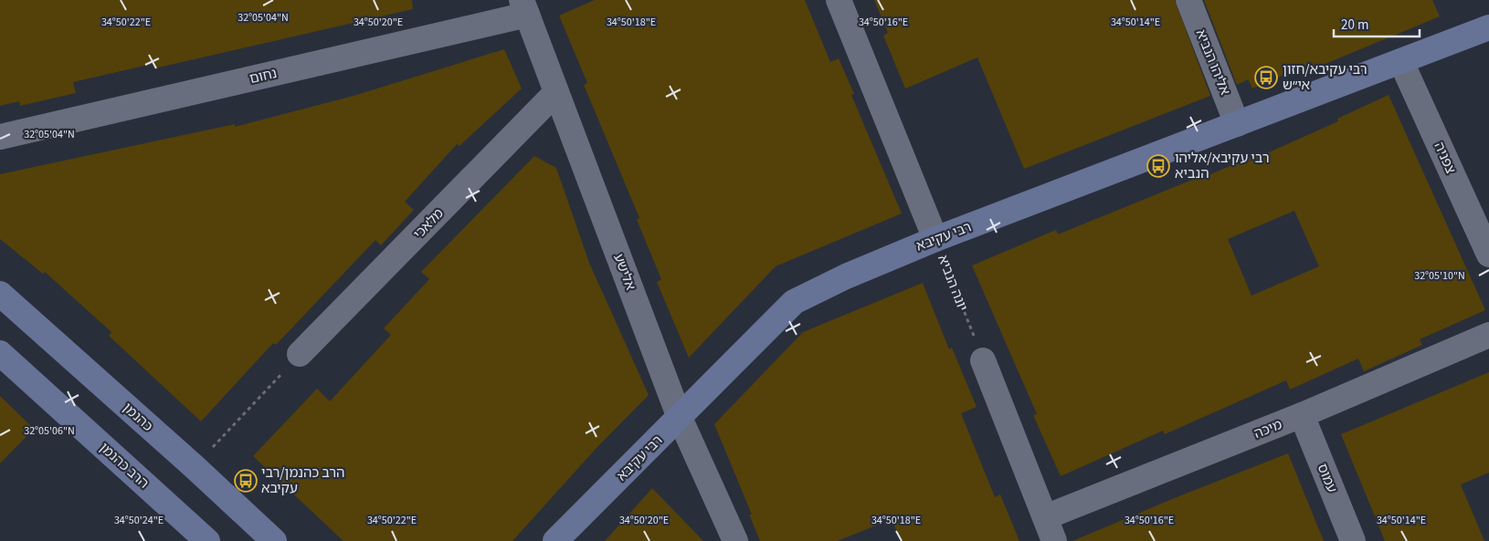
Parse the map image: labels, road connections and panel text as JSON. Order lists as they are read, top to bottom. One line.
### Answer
{"streets":{"street":["אליהו הנביא","נחום","צפניה","מלאכי","רבי עקיבא","אלישע","יונה הנביא","כהנמן","מיכה","הרב כהנמן","עמוס"]},"crossings":[["אליהו הנביא","רבי עקיבא"],["נחום","אלישע"],["צפניה","רבי עקיבא"],["מלאכי","אלישע"],["רבי עקיבא","אלישע"],["רבי עקיבא","יונה הנביא"],["מיכה","עמוס"]],"places":{"bus stop":["רבי עקיבא/חזון אי״ש","רבי עקיבא/אליהו הנביא","הרב כהנמן/רבי עקיבא"]},"scale_bar":"20 m","coordinates":["32°05'04\"N","34°50'22\"E","34°50'20\"E","34°50'18\"E","34°50'16\"E","34°50'14\"E","32°05'10\"N","32°05'06\"N","34°50'24\"E"]}
